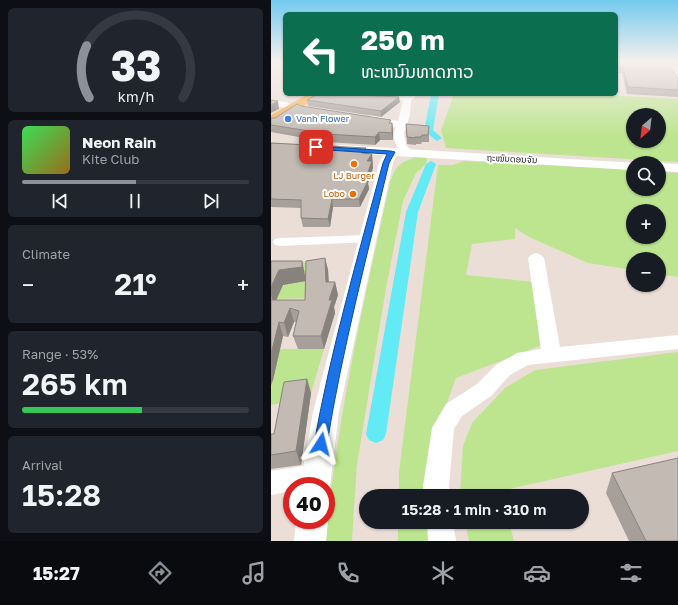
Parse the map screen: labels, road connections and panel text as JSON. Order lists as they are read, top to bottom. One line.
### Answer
{"streets":{"street":["ຖະໝົນດອນຈັນ"]},"places":["Vanh Flower","LJ Burger","Lobo"],"north":"bottom left","page":{"turn":["250 m","ທະຫນົນທາດກາວ"],"map_buttons":["+","−"],"song":["Neon Rain","Kite Club"],"tile":["Climate",["Range · 53%","265 km"],["Arrival","15:28"]],"heat":["−","21°","+"],"limit":"40","trip":"15:28 · 1 min · 310 m","tabs":"15:27","gauge":["33","km/h"]}}
